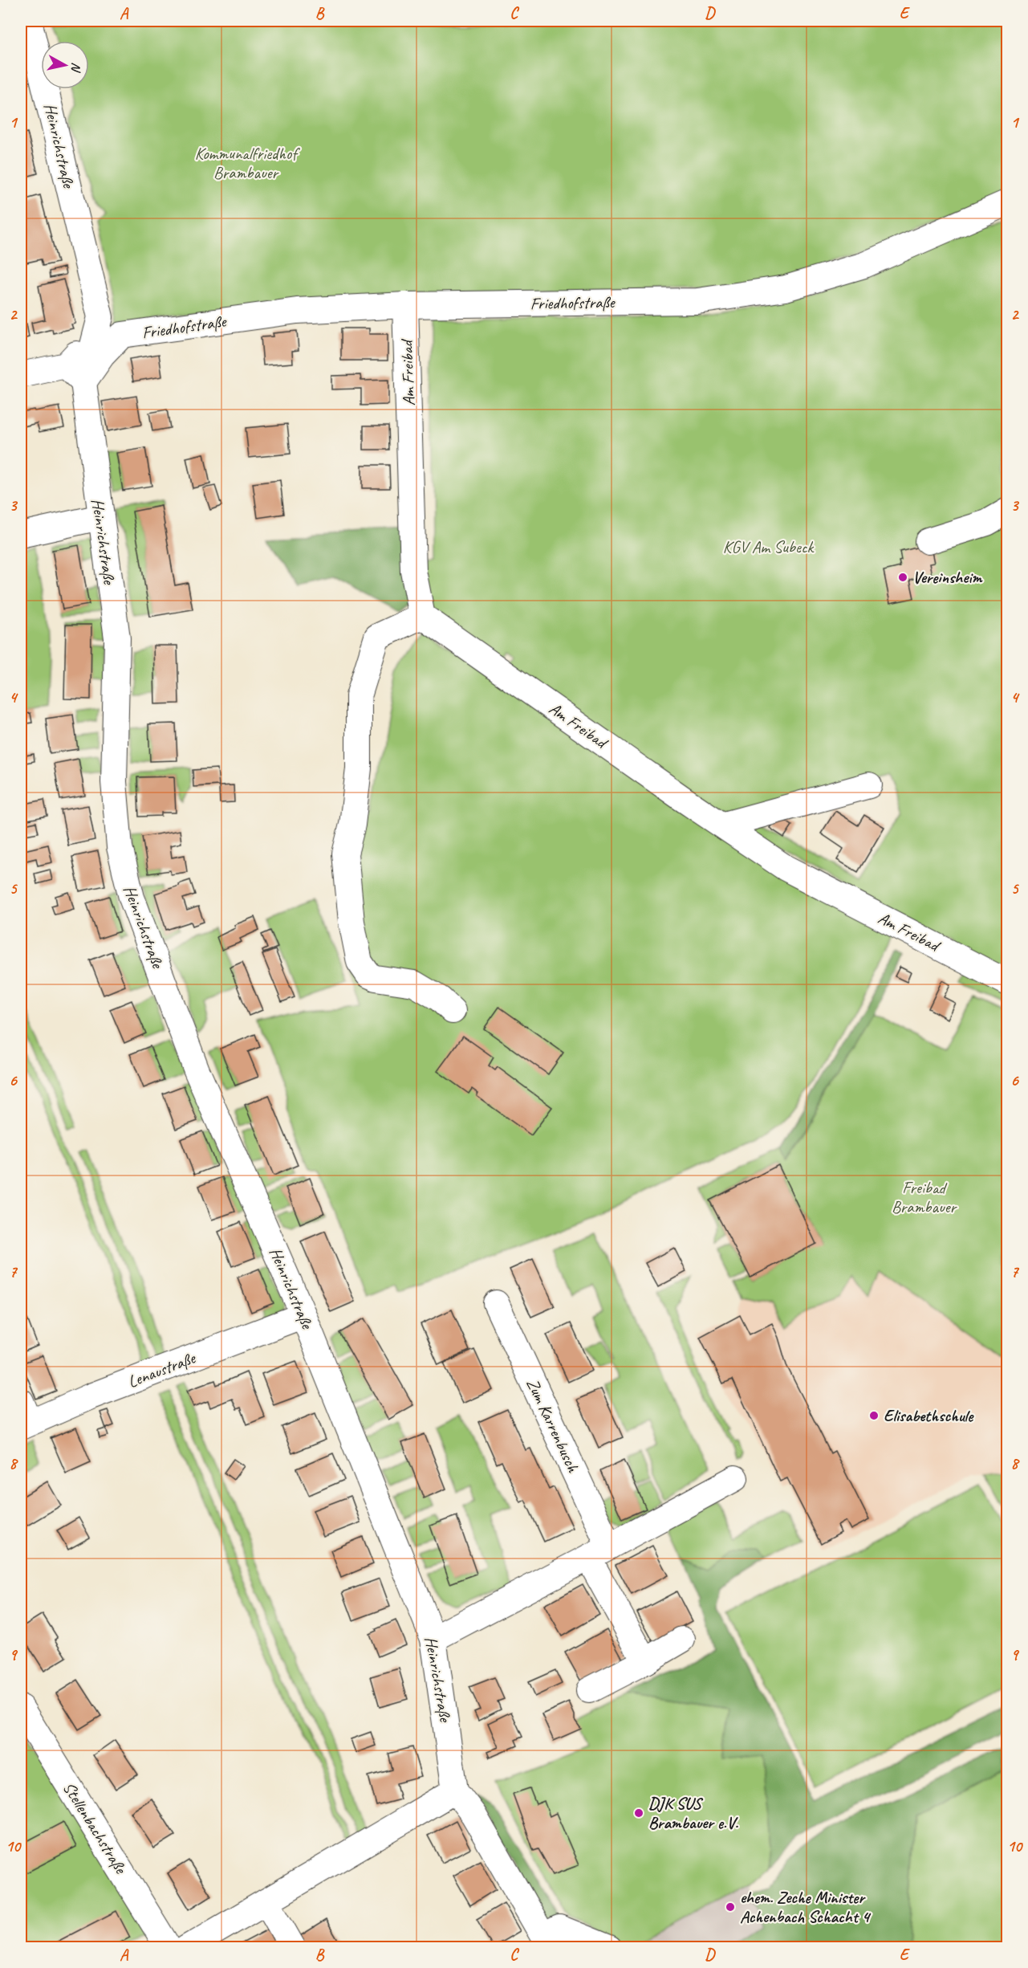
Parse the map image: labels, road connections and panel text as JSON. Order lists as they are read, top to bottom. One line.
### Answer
{"streets":{"street":["Heinrichstraße","Friedhofstraße","Am Freibad","Lenaustraße","Zum Karrenbusch","Stellenbachstraße"]},"crossings":[["Heinrichstraße","Friedhofstraße"],["Heinrichstraße","Lenaustraße"],["Friedhofstraße","Am Freibad"]],"parks":["Kommunalfriedhof Brambauer","KGV Am Subeck","Freibad Brambauer"],"places":["Vereinsheim","Elisabethschule","DJK SUS Brambauer e.V.","ehem. Zeche Minister Achenbach Schacht 4"],"north":"right","grid":{"columns":["A","B","C","D","E"],"rows":["1","2","3","4","5","6","7","8","9","10"]}}
